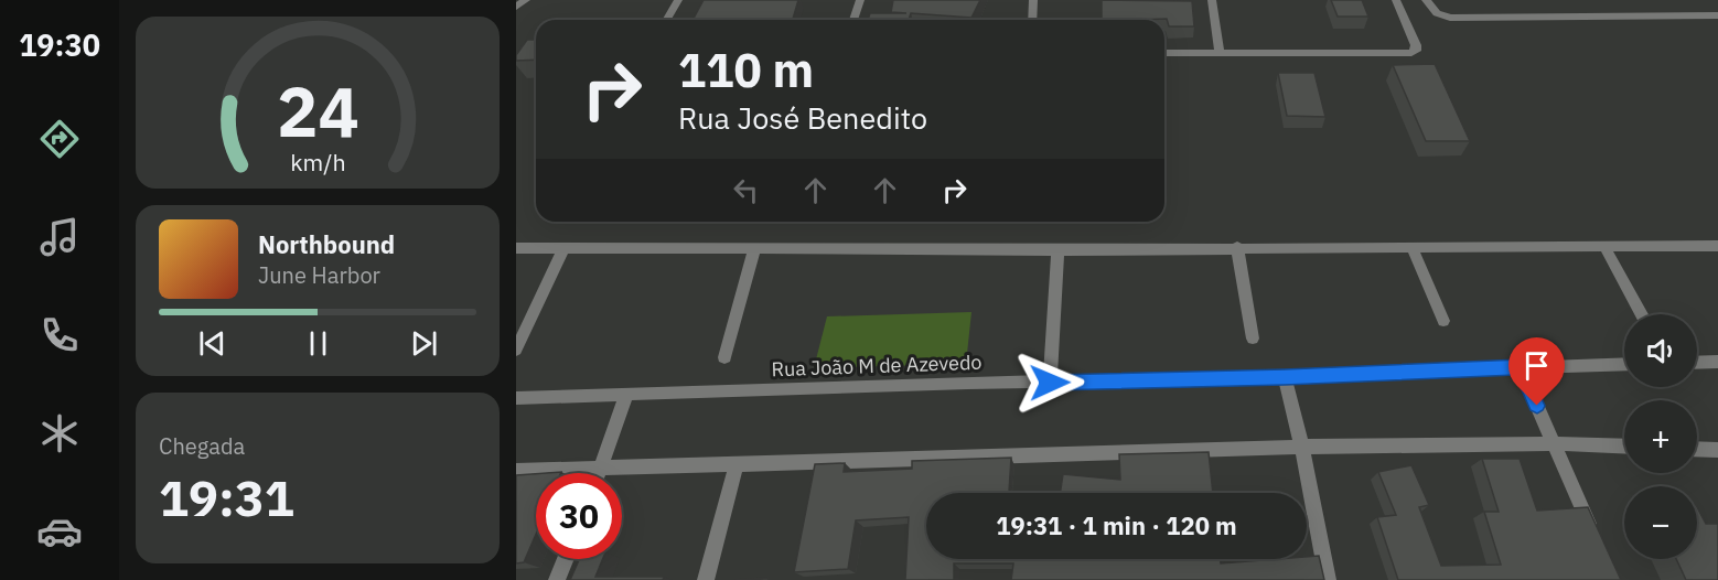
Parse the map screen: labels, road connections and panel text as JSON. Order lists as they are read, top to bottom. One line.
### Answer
{"streets":{"street":["Rua João M de Azevedo"]},"page":{"tabs":"19:30","turn":["110 m","Rua José Benedito"],"song":["Northbound","June Harbor"],"map_buttons":["+","−"],"tile":["Chegada","19:31"],"limit":"30","trip":"19:31 · 1 min · 120 m","gauge":["24","km/h"]}}
